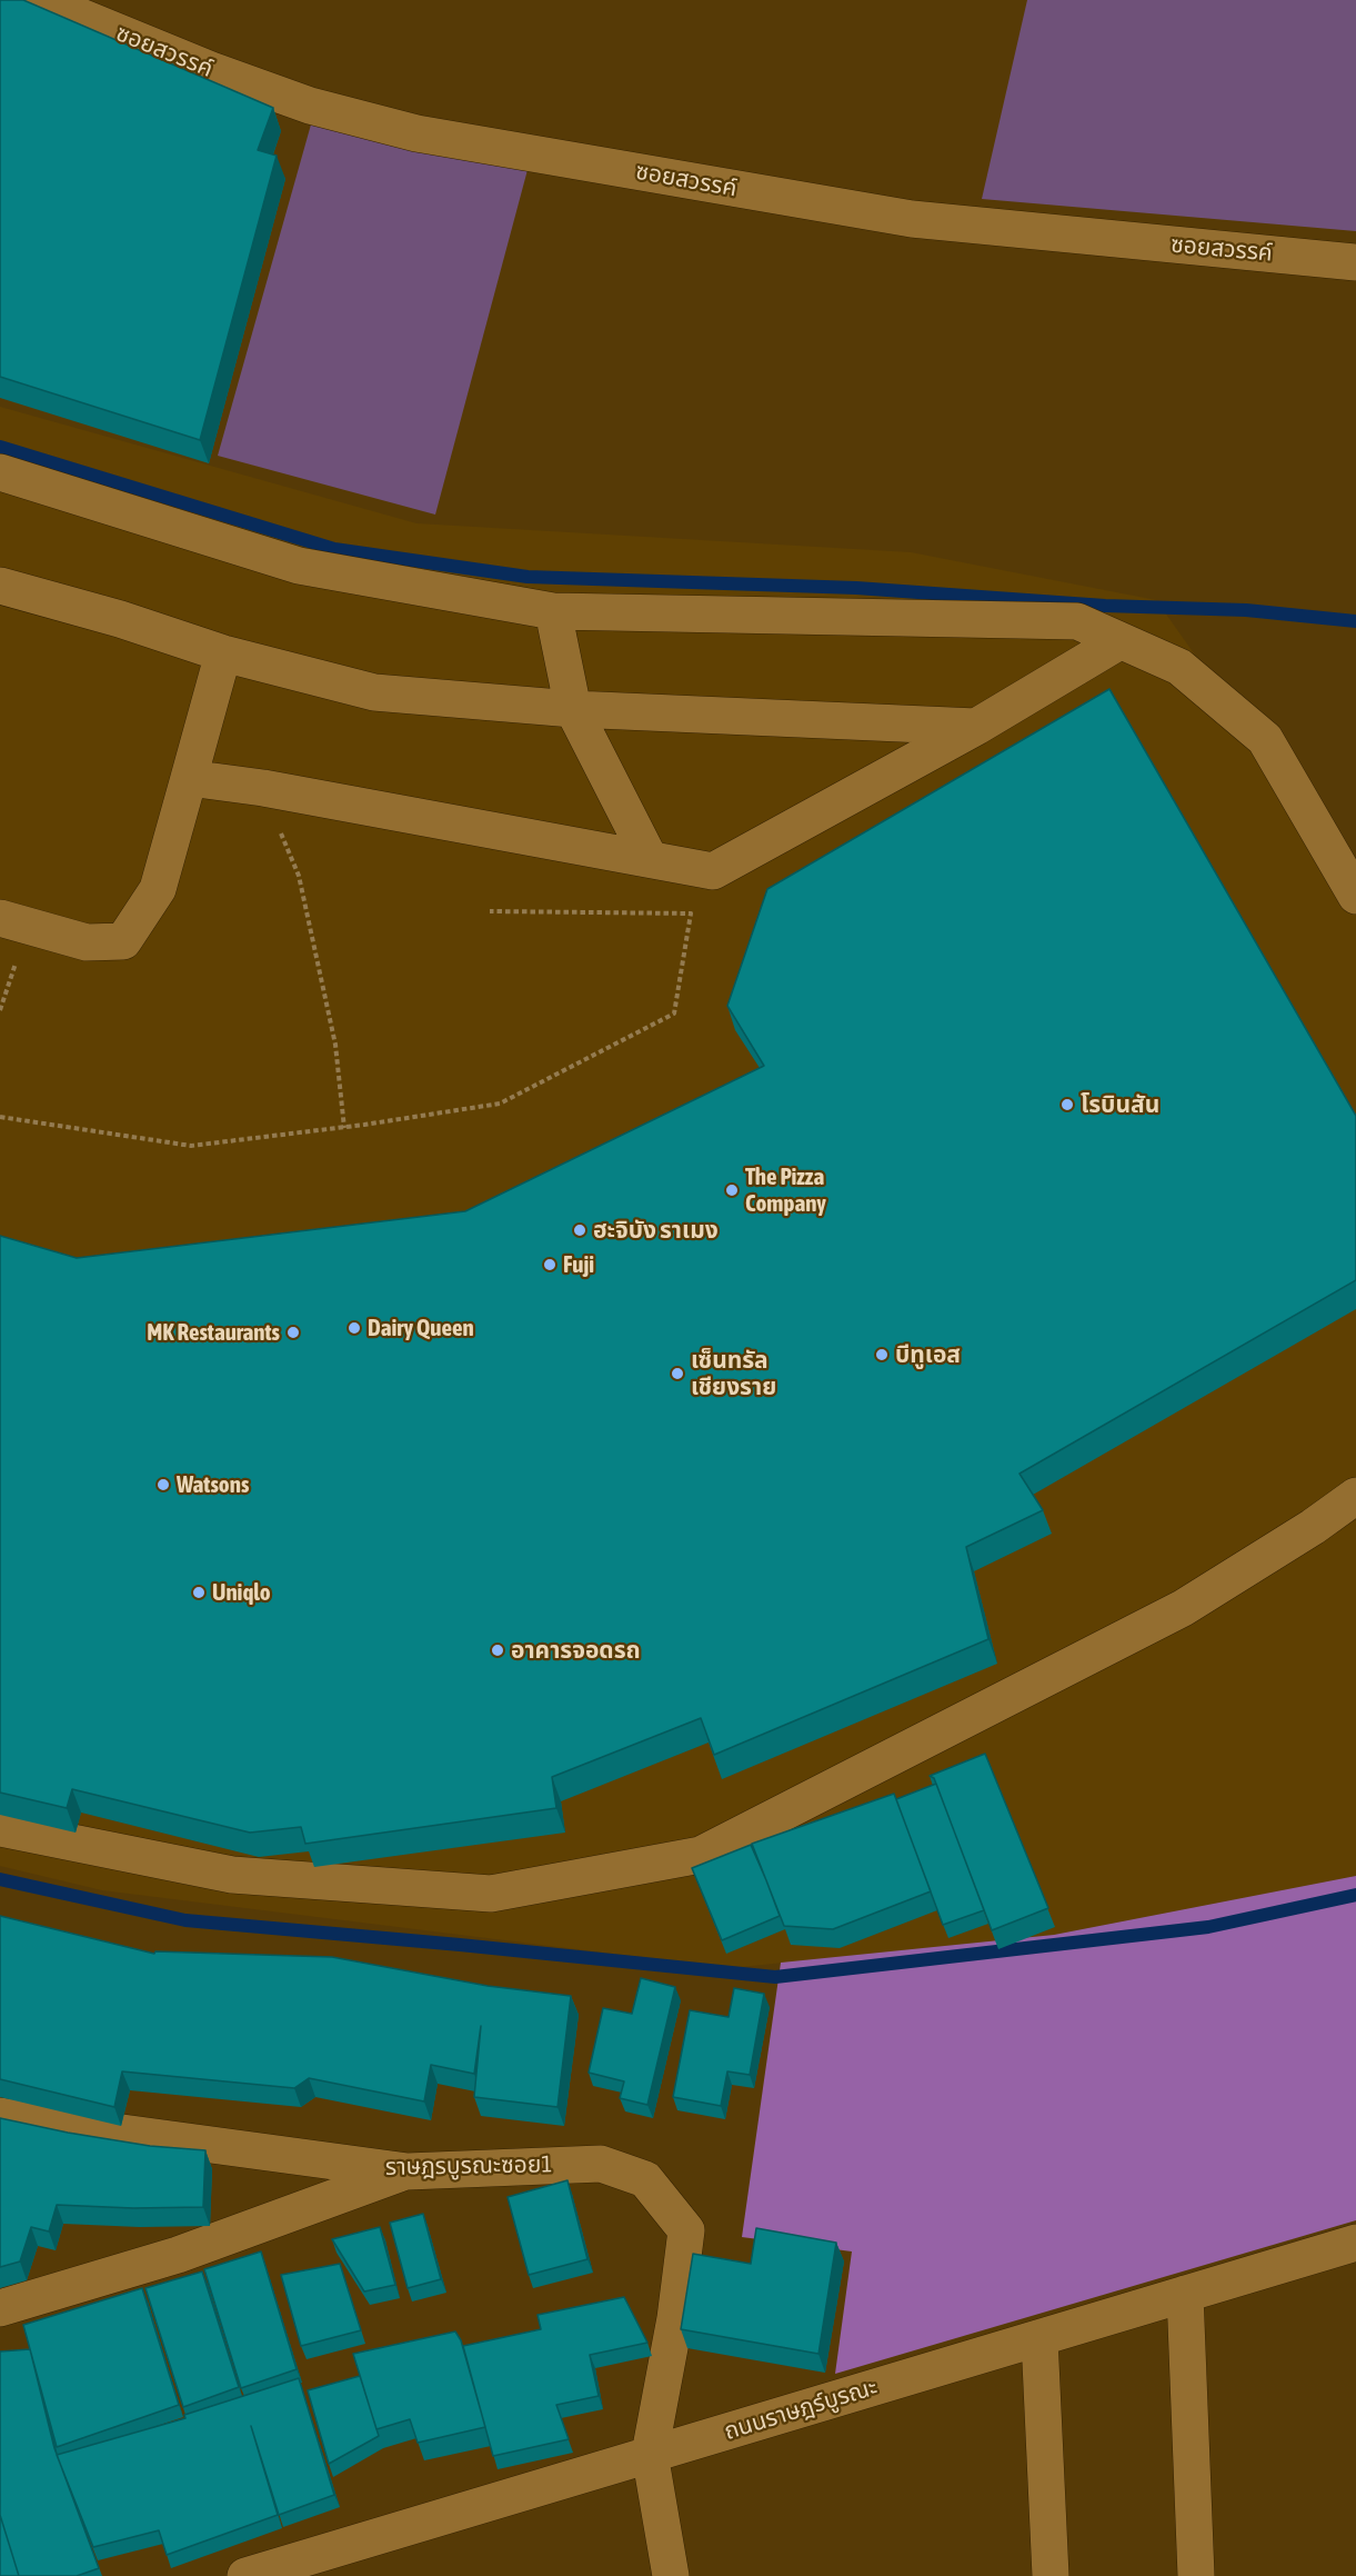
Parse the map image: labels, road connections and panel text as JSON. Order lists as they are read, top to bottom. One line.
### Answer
{"streets":{"street":["ซอยสวรรค์","ราษฎรบูรณะซอย1","ถนนราษฎร์บูรณะ"]},"crossings":[["ราษฎรบูรณะซอย1","ถนนราษฎร์บูรณะ"]],"places":["โรบินสัน","The Pizza Company","ฮะจิบัง ราเมง","Fuji","Dairy Queen","MK Restaurants","บีทูเอส","เซ็นทรัล เชียงราย","Watsons","Uniqlo","อาคารจอดรถ"]}
